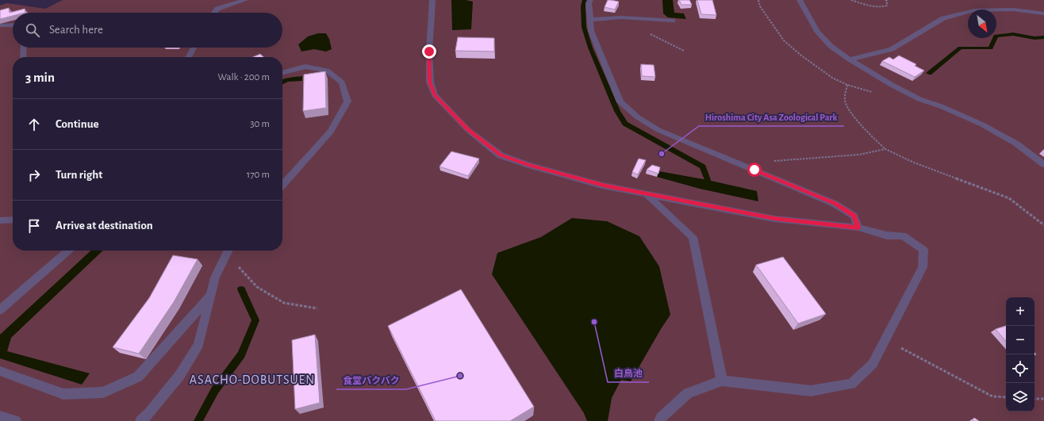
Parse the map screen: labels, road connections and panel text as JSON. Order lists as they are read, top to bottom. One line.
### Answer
{"districts":["ASACHO-DOBUTSUEN"],"places":["Hiroshima City Asa Zoological Park","白鳥池","食堂バクバク"],"north":"bottom right","page":{"search":"Search here","heading":["3 min","Walk · 200 m"],"list":[["Continue","30 m"],["Turn right","170 m"],"Arrive at destination"],"map_buttons":["+","−"]}}
